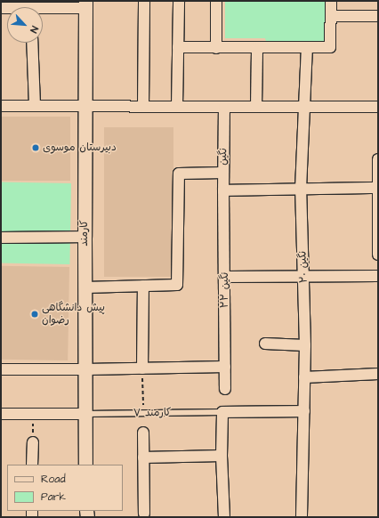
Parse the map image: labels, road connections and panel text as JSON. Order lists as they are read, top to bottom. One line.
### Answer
{"streets":{"street":["نگین","کارمند","نگین ۲۰","نگین ۲۲","کارمند ۷"]},"crossings":[["نگین","نگین ۲۲"],["کارمند","کارمند ۷"],["نگین ۲۰","کارمند ۷"]],"places":["دبیرستان موسوی","پیش دانشگاهی رضوان"],"legend":["Road","Park"],"north":"bottom right"}
